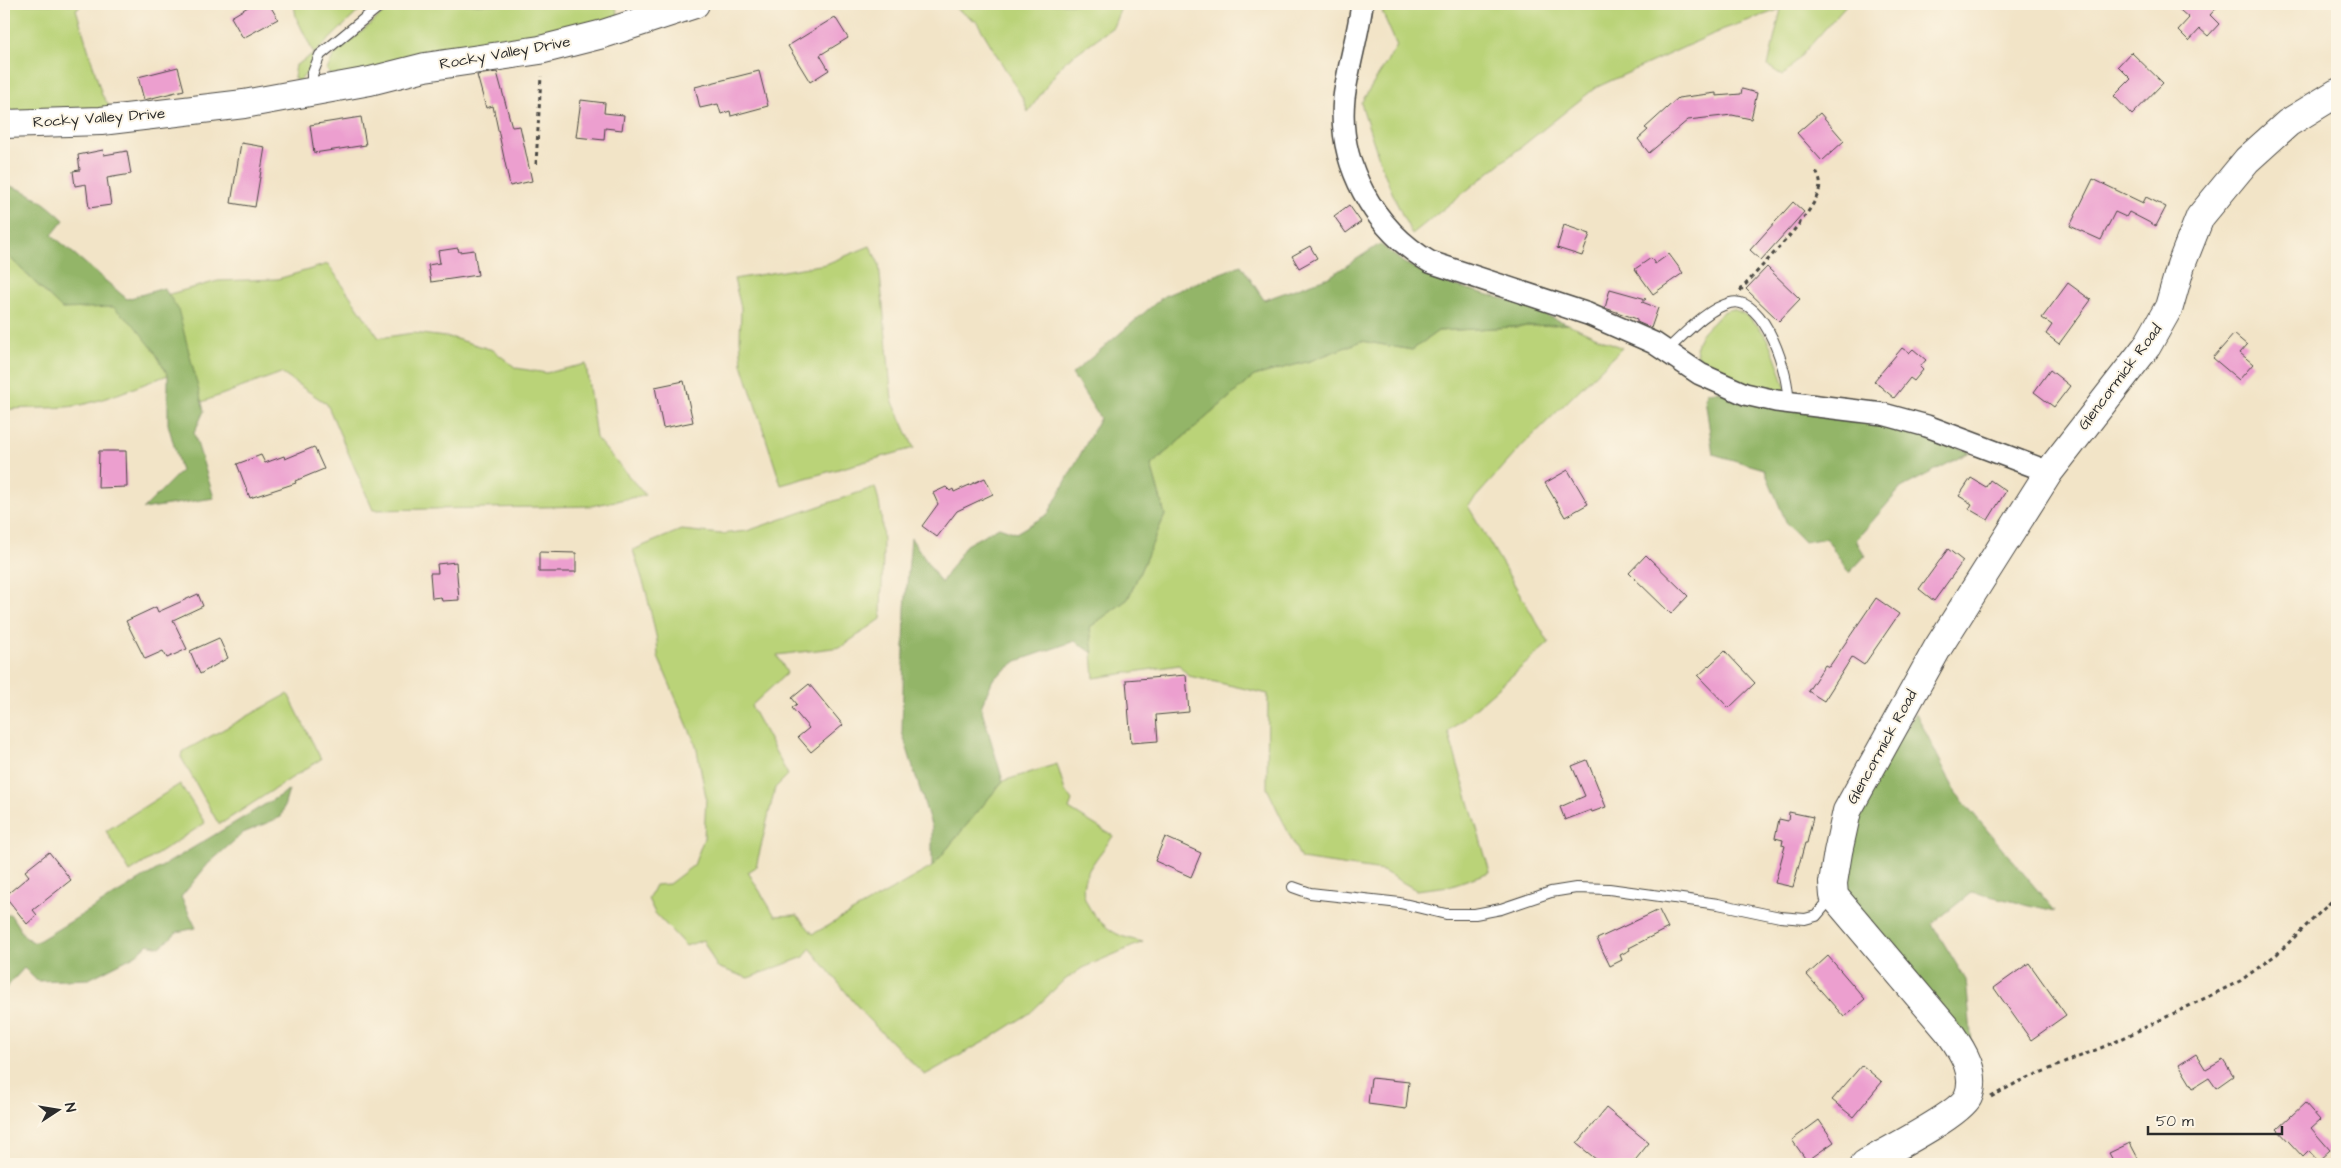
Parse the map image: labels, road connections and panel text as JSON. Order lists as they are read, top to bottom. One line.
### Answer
{"streets":{"street":["Rocky Valley Drive","Glencormick Road"]},"scale_bar":"50 m","north":"right"}
